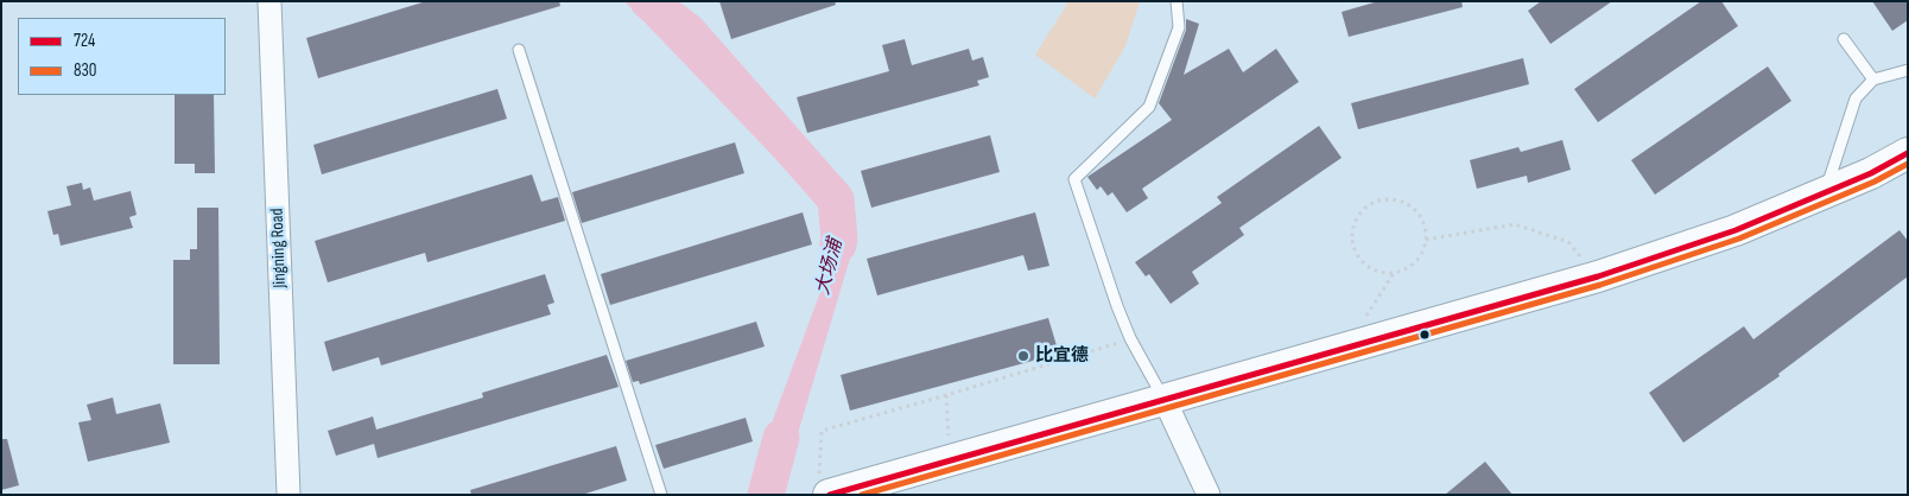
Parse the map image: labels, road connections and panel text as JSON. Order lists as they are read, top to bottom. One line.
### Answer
{"streets":{"street":["Jingning Road"]},"water":["大场浦"],"places":["比宜德"],"lines":["transit line 724","transit line 830"],"legend":["724","830"]}
